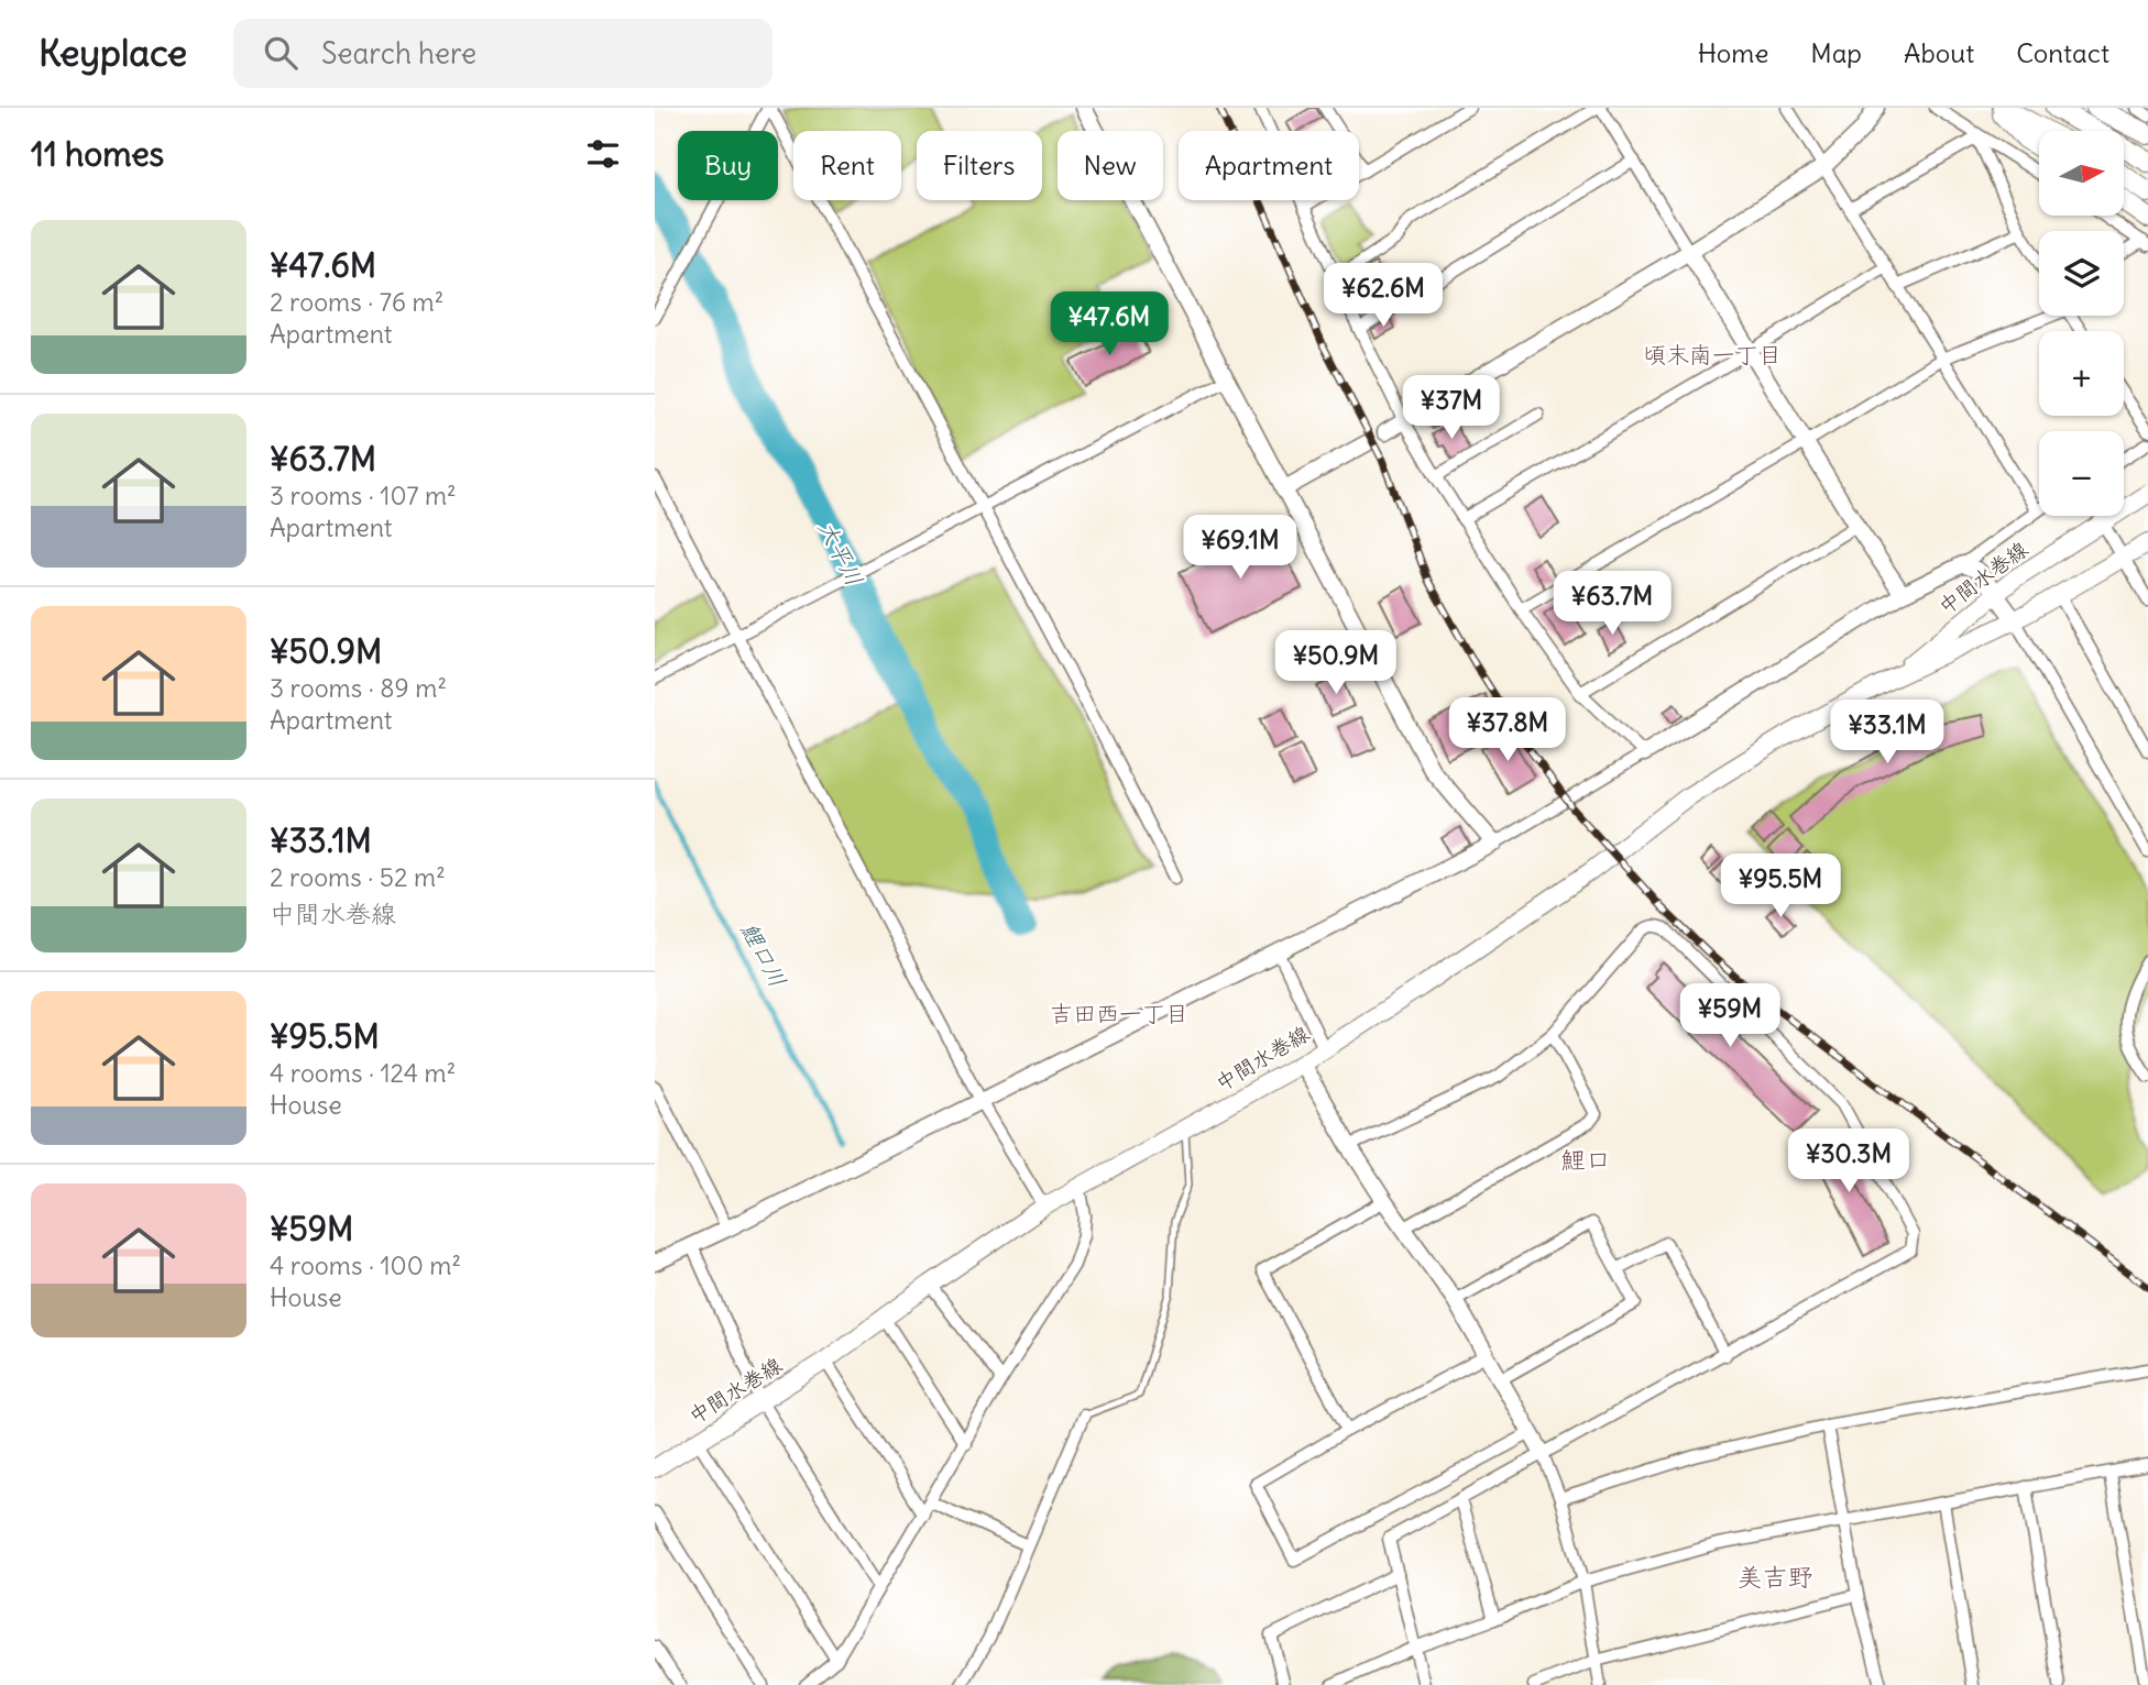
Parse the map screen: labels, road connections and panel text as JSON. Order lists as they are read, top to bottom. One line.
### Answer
{"streets":{"main road":["中間水巻線"]},"districts":["頃末南一丁目","吉田西一丁目","鯉口","美吉野"],"water":["大平川","鯉口川"],"north":"right","page":{"header":"Keyplace","search":"Search here","nav":["Home","Map","About","Contact"],"heading":"11 homes","map_buttons":["+","−"],"chip":["Buy","Rent","Filters","New","Apartment"],"list":[{"name":"¥47.6M","note":"2 rooms · 76 m² · Apartment"},{"name":"¥63.7M","note":"3 rooms · 107 m² · Apartment"},{"name":"¥50.9M","note":"3 rooms · 89 m² · Apartment"},{"name":"¥33.1M","note":"2 rooms · 52 m² · 中間水巻線"},{"name":"¥95.5M","note":"4 rooms · 124 m² · House"},{"name":"¥59M","note":"4 rooms · 100 m² · House"}],"price":["¥62.6M","¥47.6M","¥37M","¥69.1M","¥63.7M","¥50.9M","¥37.8M","¥33.1M","¥95.5M","¥59M","¥30.3M"]}}
